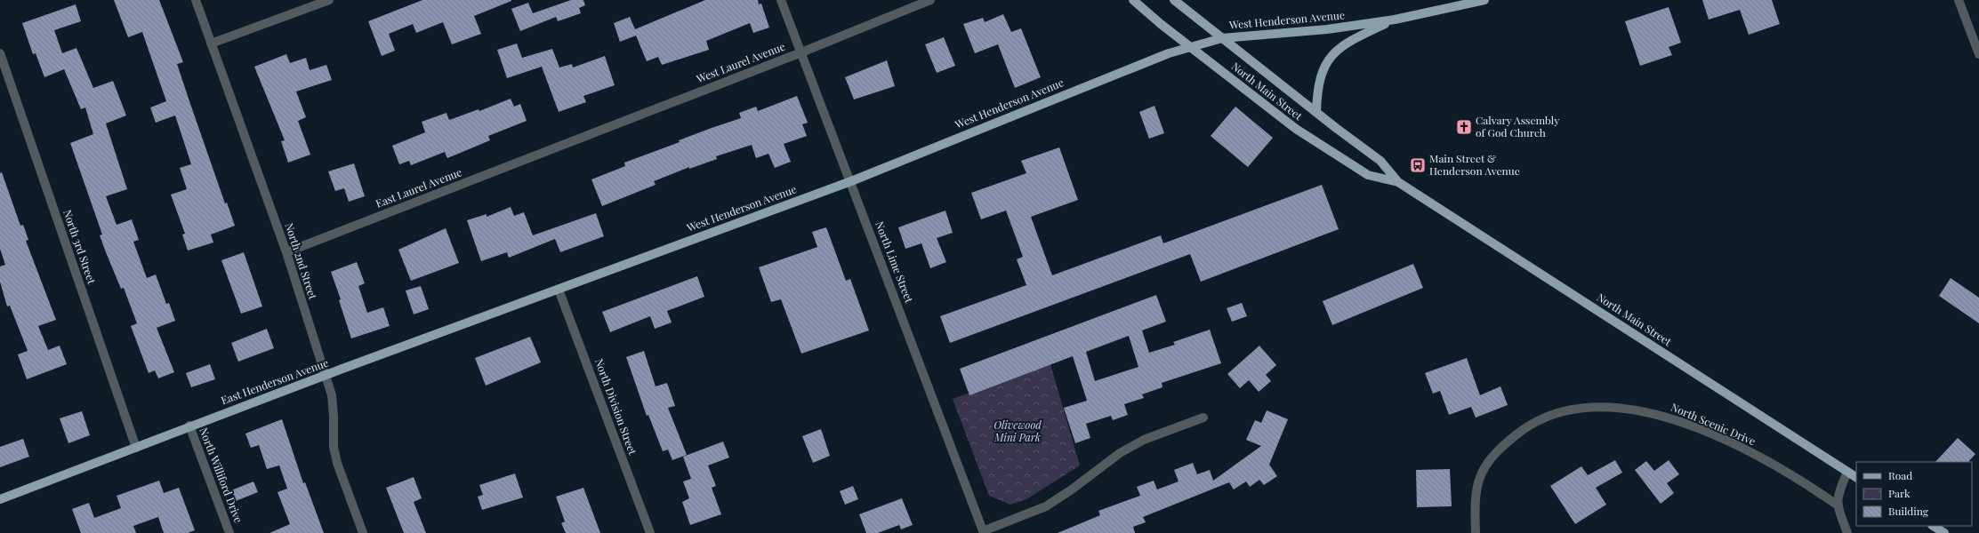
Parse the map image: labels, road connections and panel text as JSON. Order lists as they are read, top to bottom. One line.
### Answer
{"streets":{"main road":["West Henderson Avenue","North Main Street","East Henderson Avenue"],"street":["West Laurel Avenue","East Laurel Avenue","North 3rd Street","North 2nd Street","North Lime Street","North Division Street","North Scenic Drive","North Williford Drive"]},"crossings":[["West Henderson Avenue","North Main Street"],["West Henderson Avenue","North Lime Street"],["West Henderson Avenue","East Henderson Avenue"],["West Henderson Avenue","North Division Street"],["West Laurel Avenue","East Laurel Avenue"],["West Laurel Avenue","North Lime Street"],["East Laurel Avenue","North 2nd Street"],["North 3rd Street","East Henderson Avenue"],["North 2nd Street","East Henderson Avenue"],["East Henderson Avenue","North Division Street"],["East Henderson Avenue","North Williford Drive"]],"parks":["Olivewood Mini Park"],"places":{"church":["Calvary Assembly of God Church"],"bus stop":["Main Street & Henderson Avenue"]},"legend":["Road","Park","Building"]}
